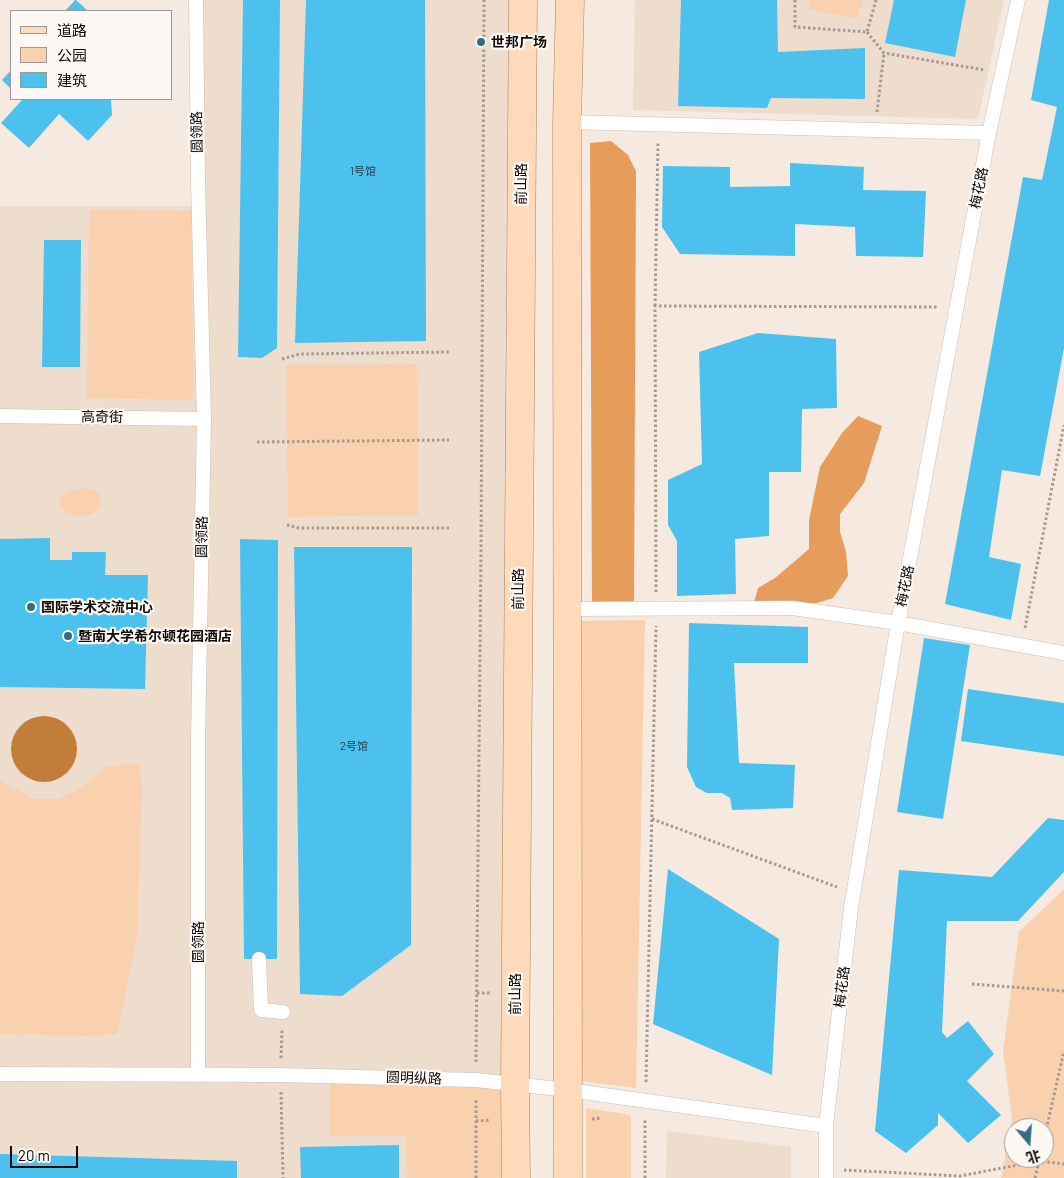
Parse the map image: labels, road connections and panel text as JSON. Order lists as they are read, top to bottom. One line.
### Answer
{"streets":{"main road":["前山路"],"lane":["圆领路","梅花路","高奇街","圆明纵路"]},"crossings":[["圆领路","高奇街"],["圆领路","圆明纵路"],["前山路","圆明纵路"],["梅花路","圆明纵路"]],"places":["世邦广场","国际学术交流中心","暨南大学希尔顿花园酒店"],"house_numbers":["1号馆","2号馆"],"legend":["道路","公园","建筑"],"scale_bar":"20 m","north":"bottom"}
